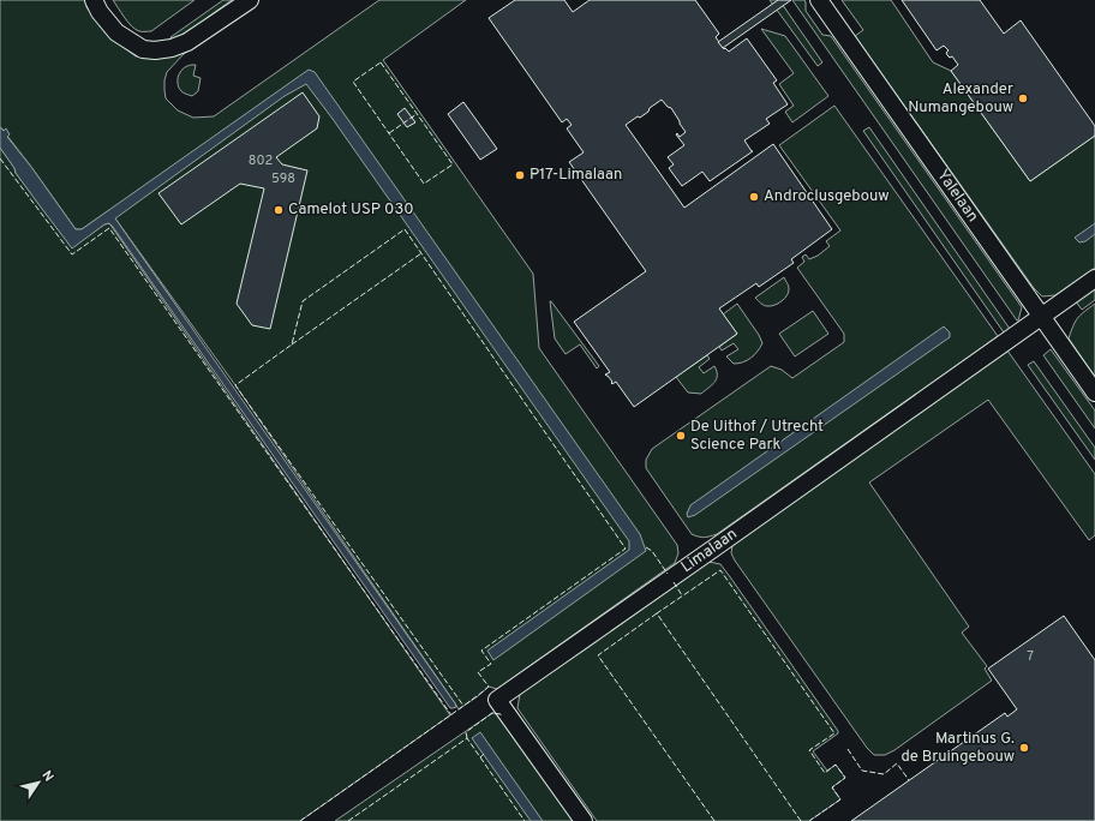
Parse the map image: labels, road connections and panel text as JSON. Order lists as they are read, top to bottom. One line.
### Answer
{"streets":{"street":["Yalelaan","Limalaan"]},"crossings":[["Yalelaan","Limalaan"]],"places":["Alexander Numangebouw","P17-Limalaan","Androclusgebouw","Camelot USP 030","De Uithof / Utrecht Science Park","Martinus G. de Bruingebouw"],"house_numbers":["802","598","7"],"north":"top right"}
